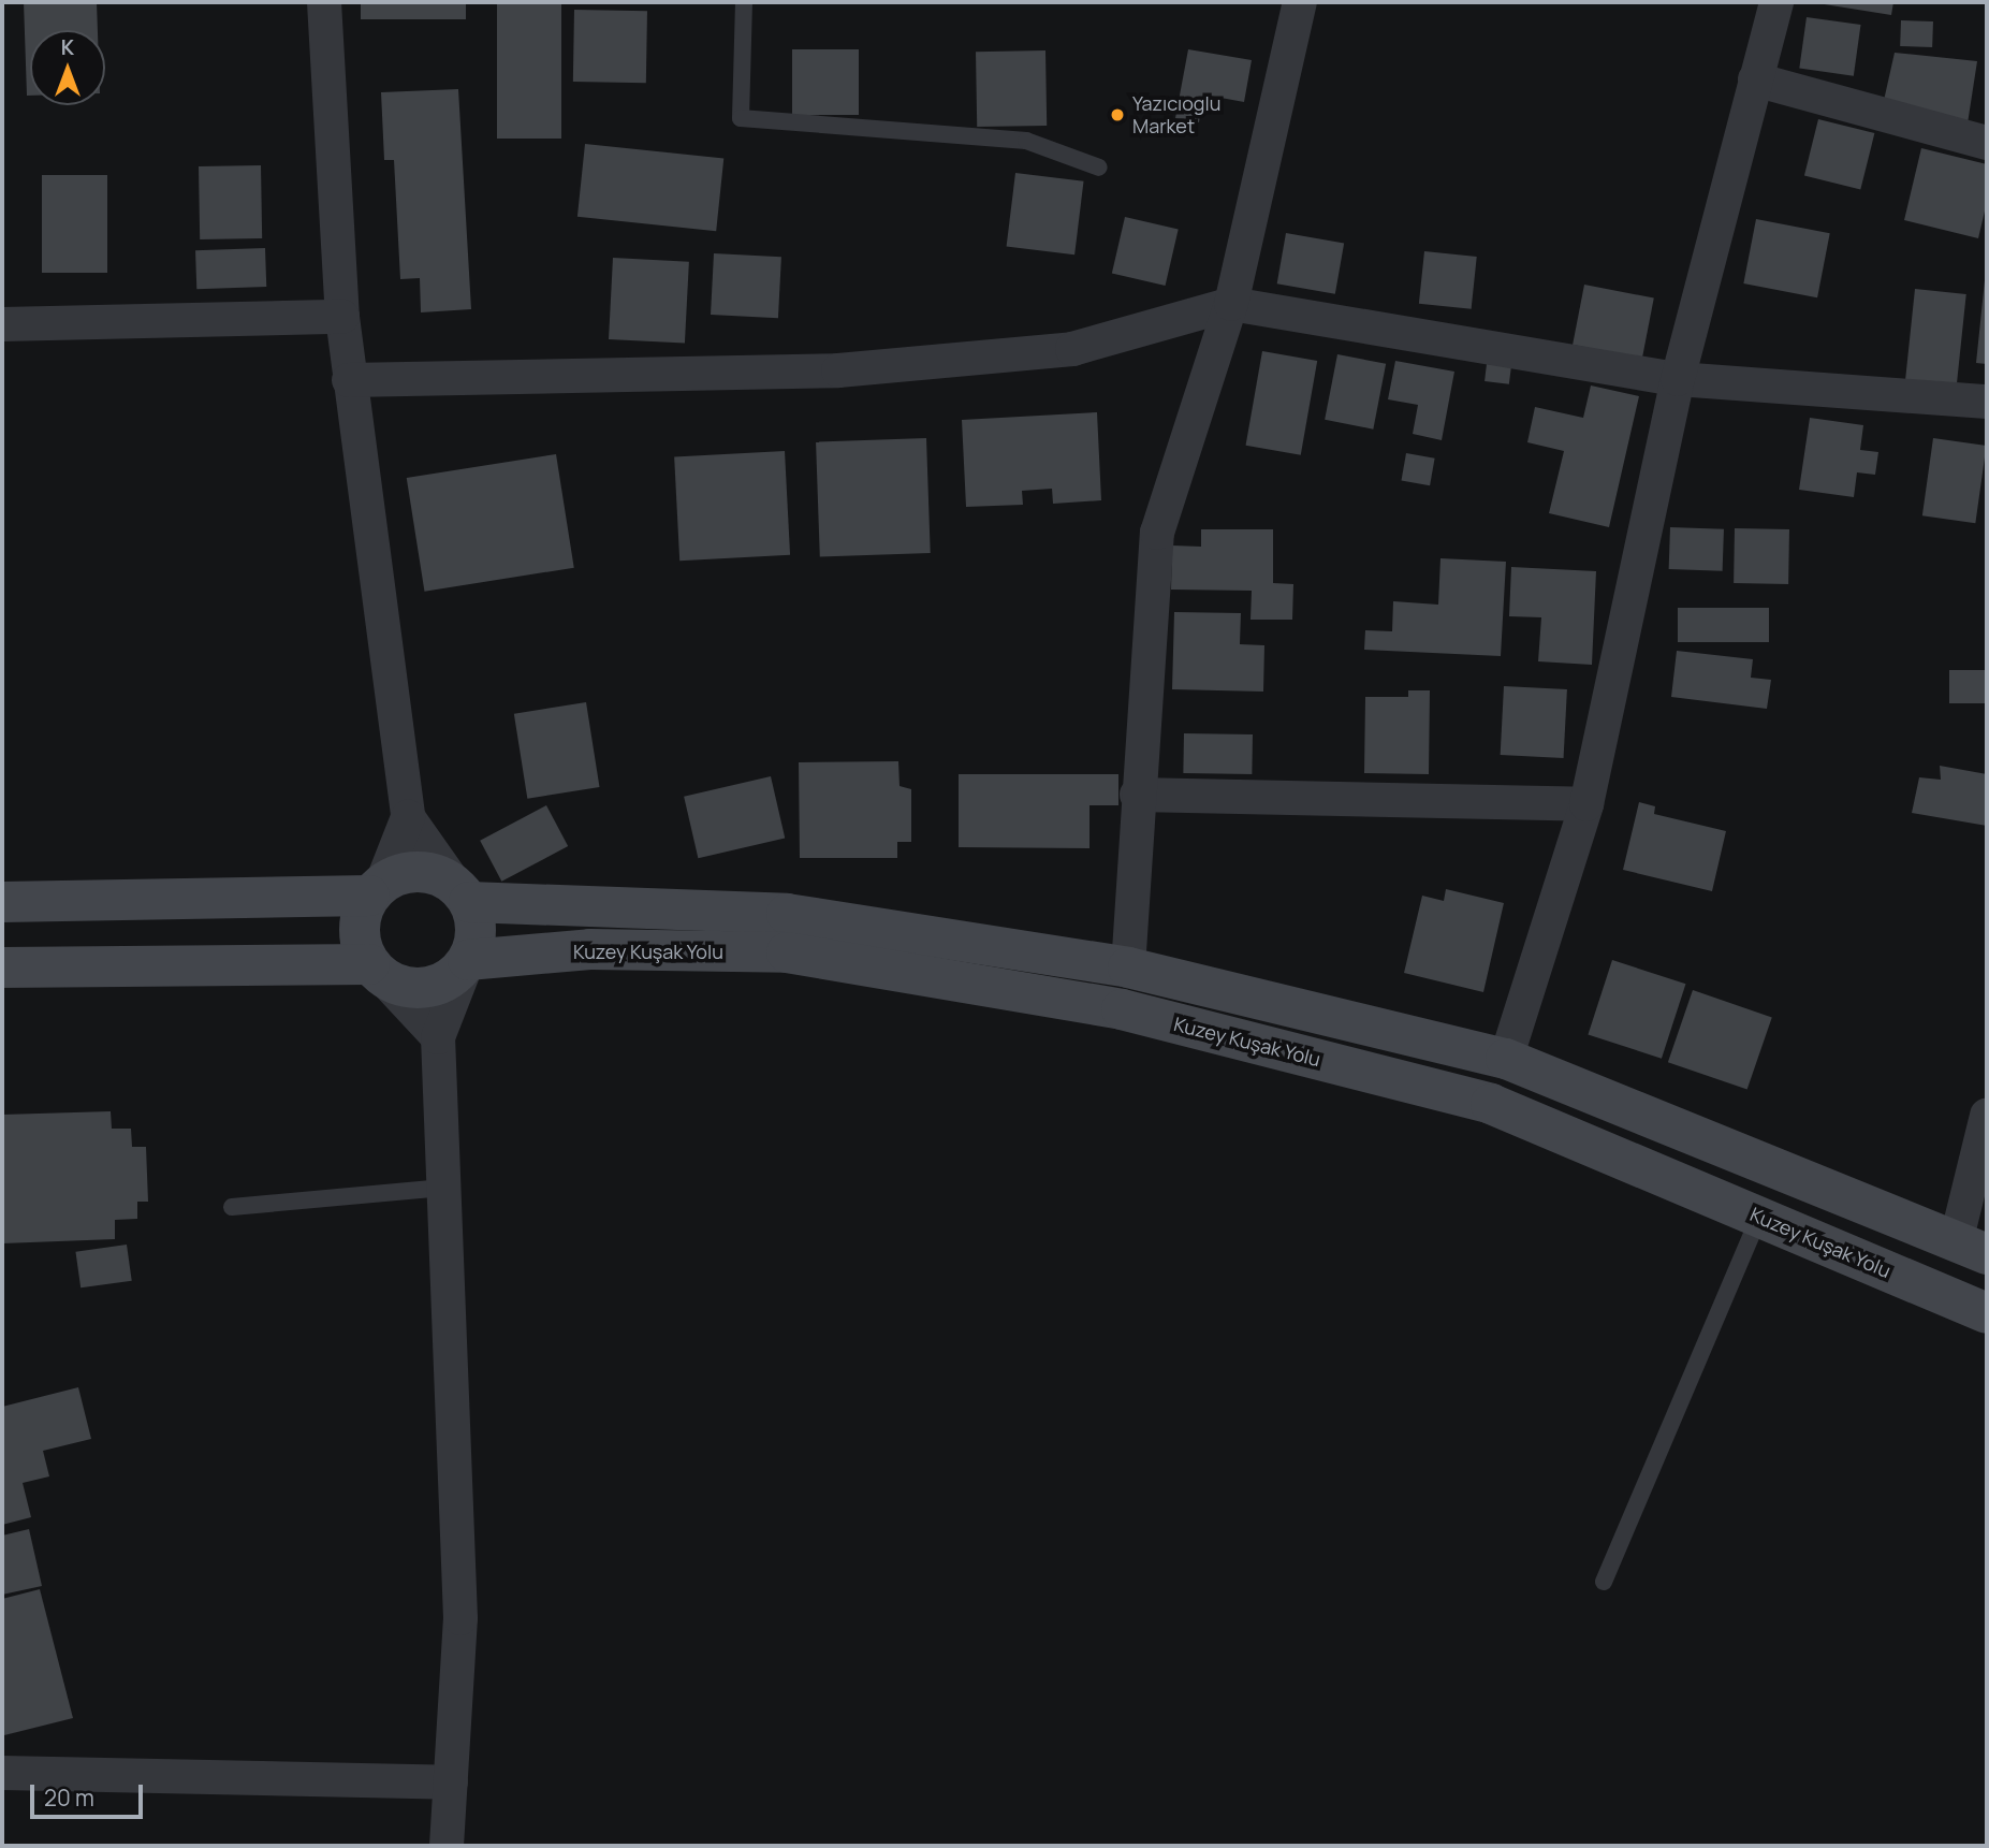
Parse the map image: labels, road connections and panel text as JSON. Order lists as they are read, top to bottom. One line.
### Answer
{"streets":{"main road":["Kuzey Kuşak Yolu"]},"places":["Yazıcıoglu Market"],"scale_bar":"20 m","north":"top"}
